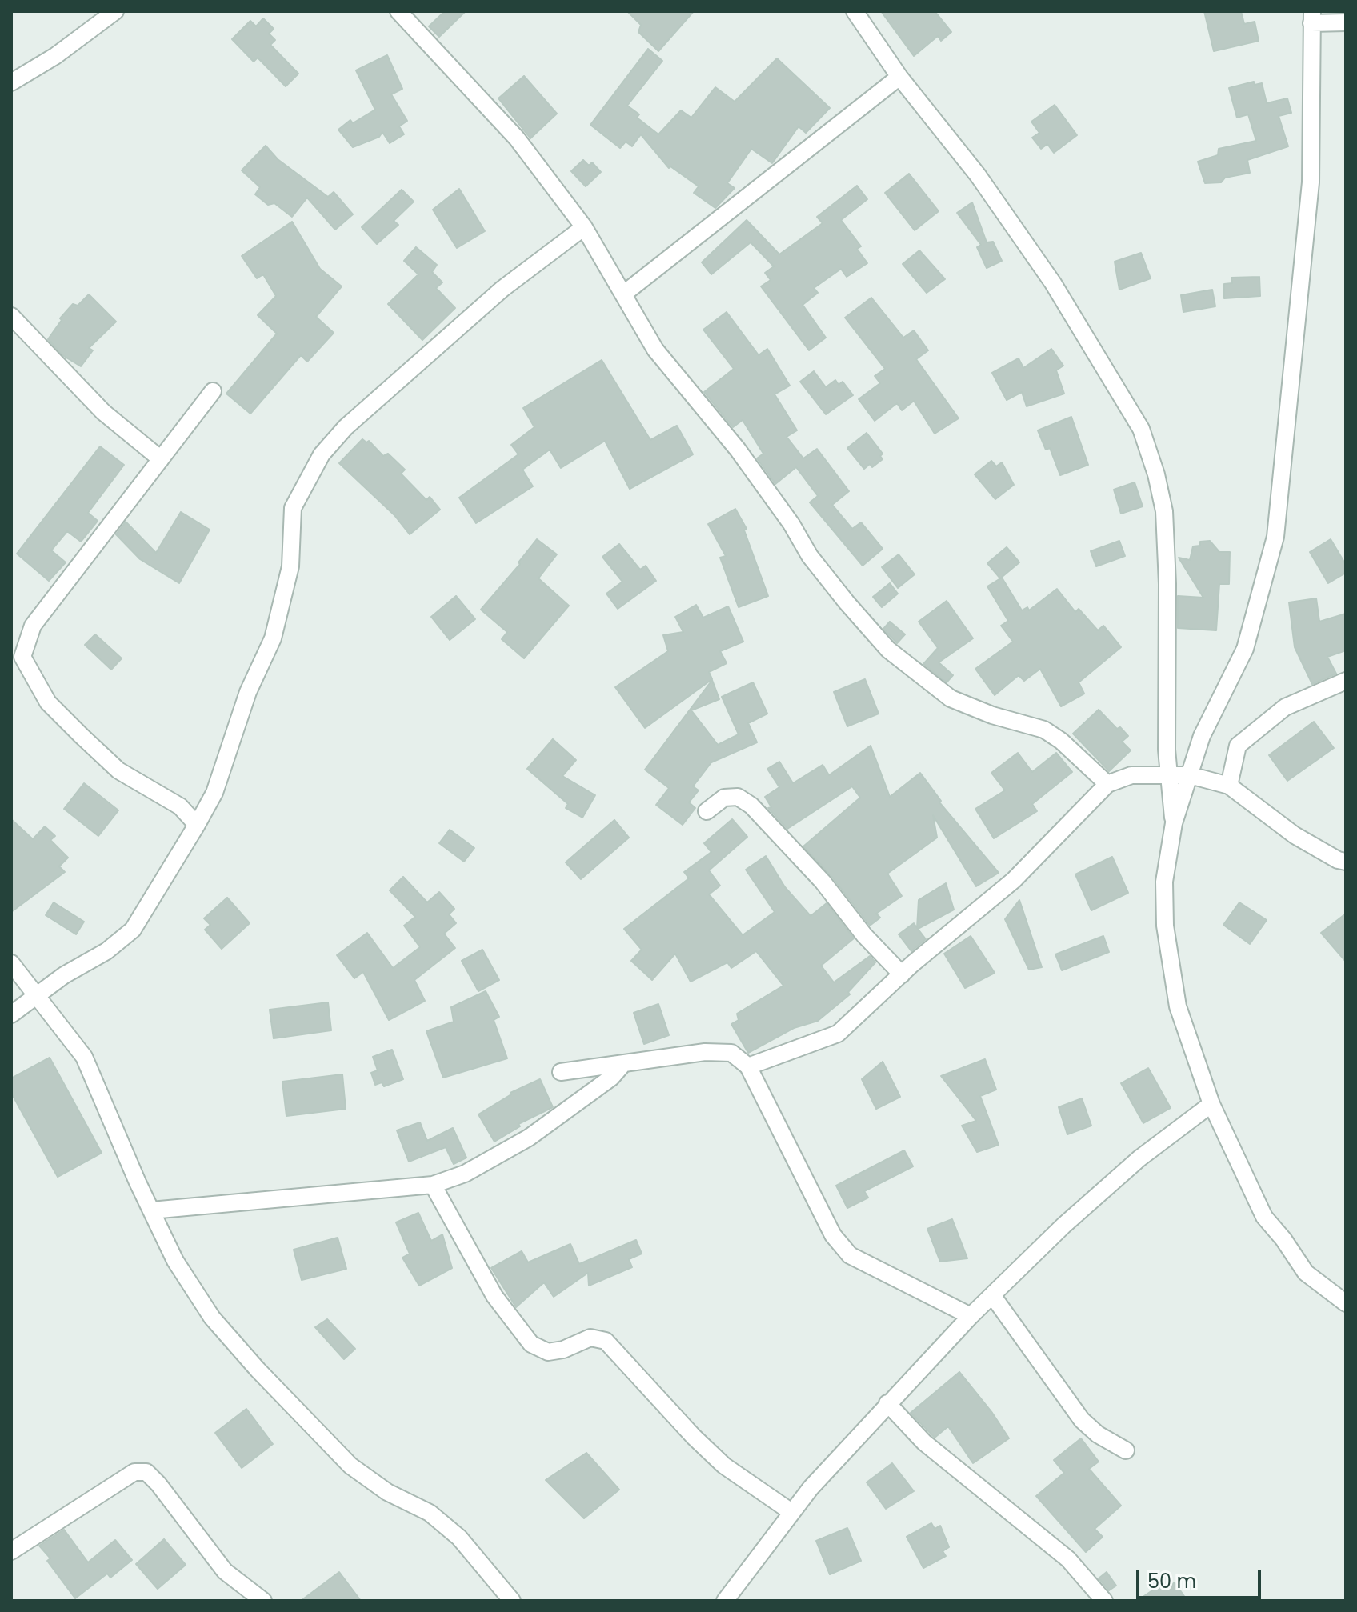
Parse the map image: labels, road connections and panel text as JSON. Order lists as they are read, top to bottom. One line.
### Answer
{"scale_bar":"50 m"}
